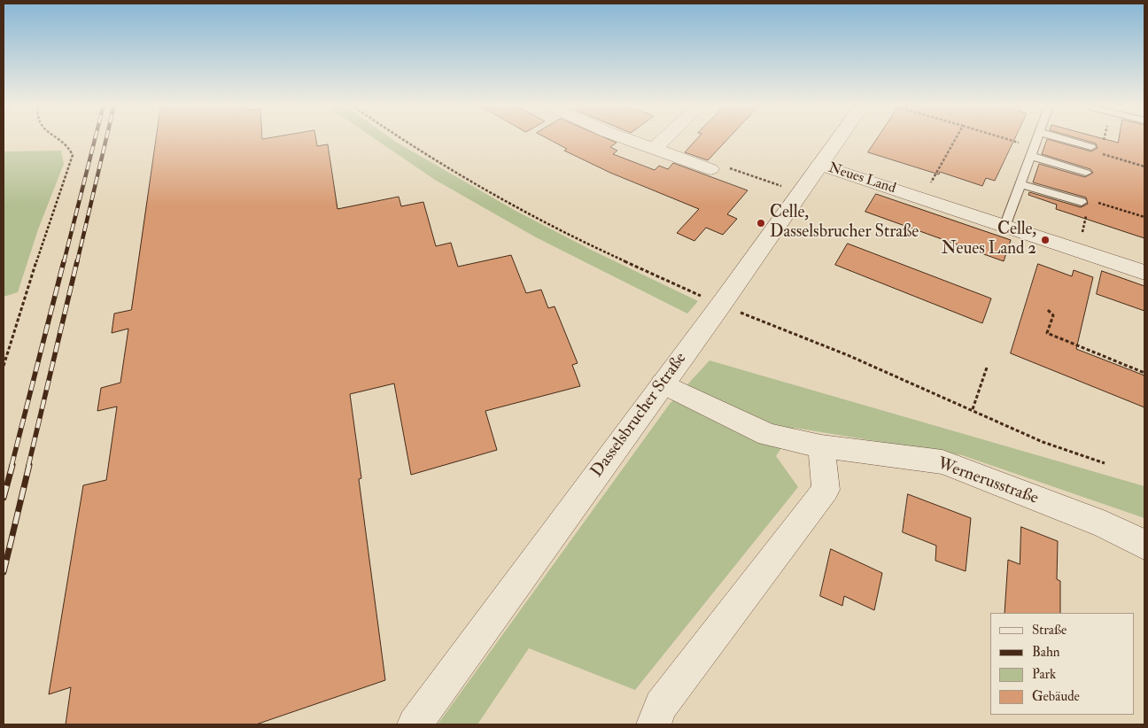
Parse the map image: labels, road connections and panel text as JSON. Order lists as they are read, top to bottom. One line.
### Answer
{"streets":{"street":["Neues Land","Dasselsbrucher Straße","Wernerusstraße"]},"crossings":[["Neues Land","Dasselsbrucher Straße"],["Dasselsbrucher Straße","Wernerusstraße"]],"places":["Celle, Dasselsbrucher Straße","Celle, Neues Land 2"],"legend":["Straße","Bahn","Park","Gebäude"]}
